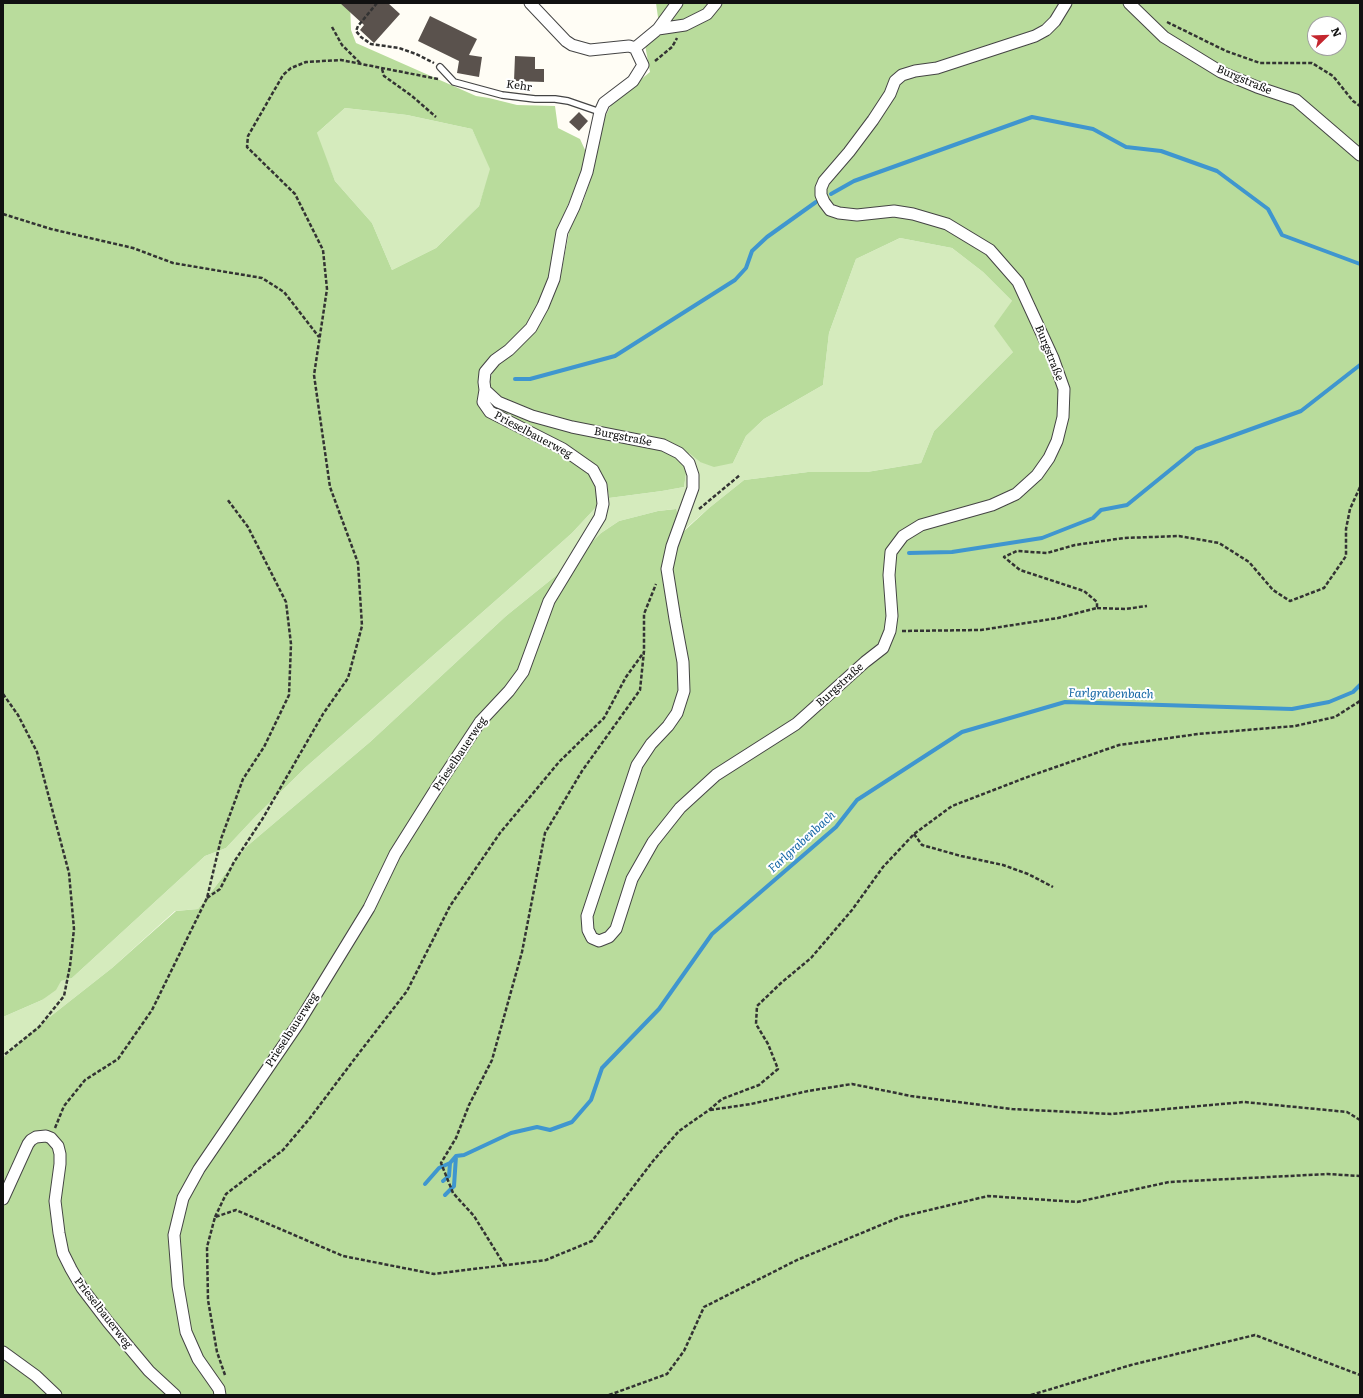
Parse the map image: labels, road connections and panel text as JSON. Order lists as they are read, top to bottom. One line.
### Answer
{"streets":{"street":["Burgstraße","Prieselbauerweg"],"lane":["Kehr"]},"crossings":[["Burgstraße","Prieselbauerweg"],["Kehr","Prieselbauerweg"]],"water":["Farlgrabenbach"],"north":"top right"}
